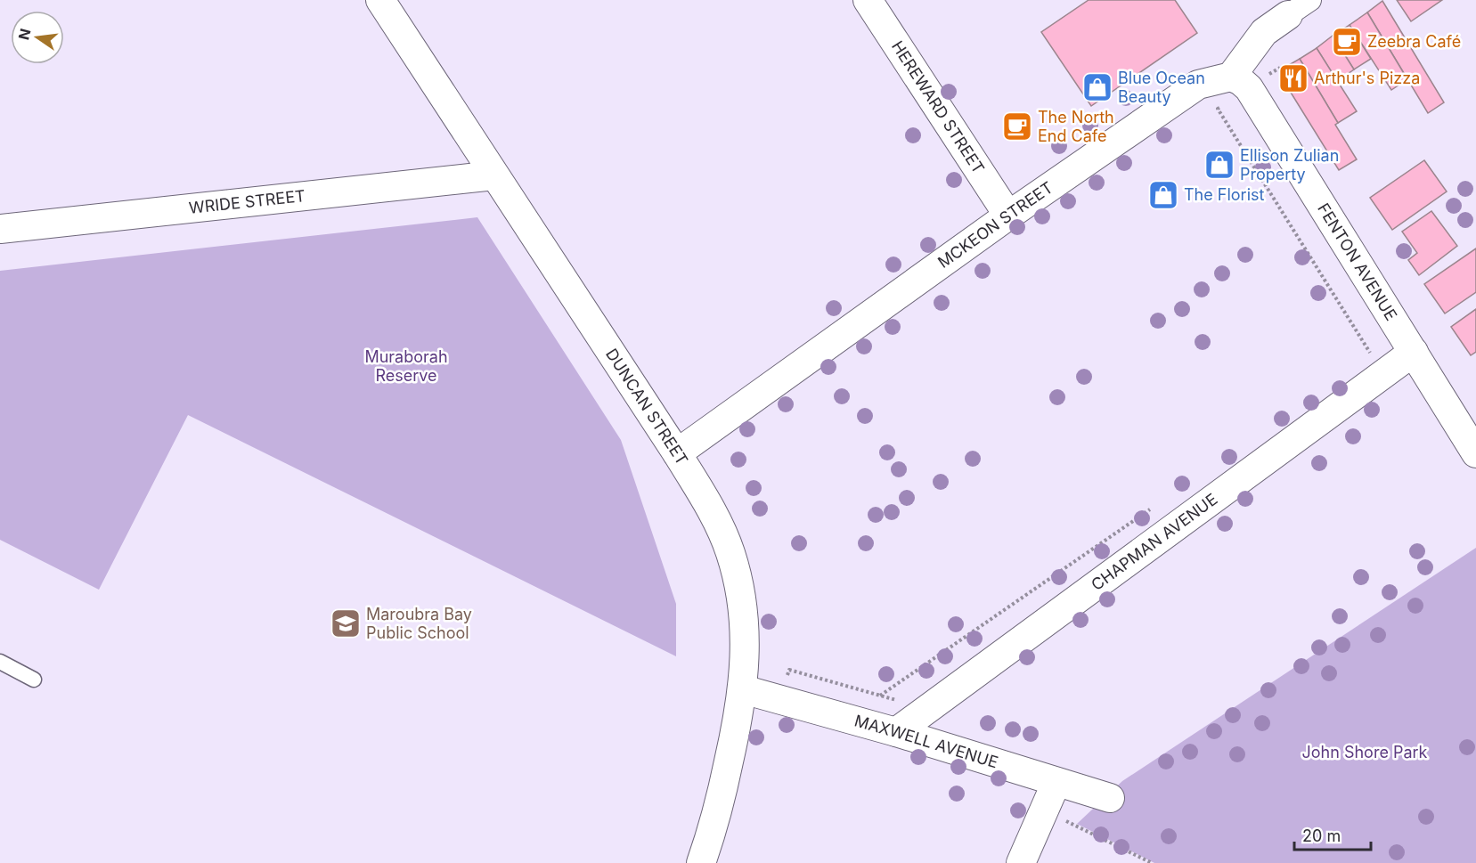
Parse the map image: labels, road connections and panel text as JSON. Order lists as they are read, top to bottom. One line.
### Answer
{"streets":{"street":["HEREWARD STREET","WRIDE STREET","MCKEON STREET","FENTON AVENUE","DUNCAN STREET","CHAPMAN AVENUE","MAXWELL AVENUE"]},"crossings":[["HEREWARD STREET","MCKEON STREET"],["WRIDE STREET","DUNCAN STREET"],["MCKEON STREET","FENTON AVENUE"],["MCKEON STREET","DUNCAN STREET"],["FENTON AVENUE","CHAPMAN AVENUE"],["DUNCAN STREET","MAXWELL AVENUE"],["CHAPMAN AVENUE","MAXWELL AVENUE"]],"parks":["Muraborah Reserve","John Shore Park"],"places":{"cafe":["Zeebra Café","The North End Cafe"],"restaurant":["Arthur's Pizza"],"shop":["Blue Ocean Beauty","Ellison Zulian Property","The Florist"],"school or university":["Maroubra Bay Public School"]},"scale_bar":"20 m","north":"left"}
